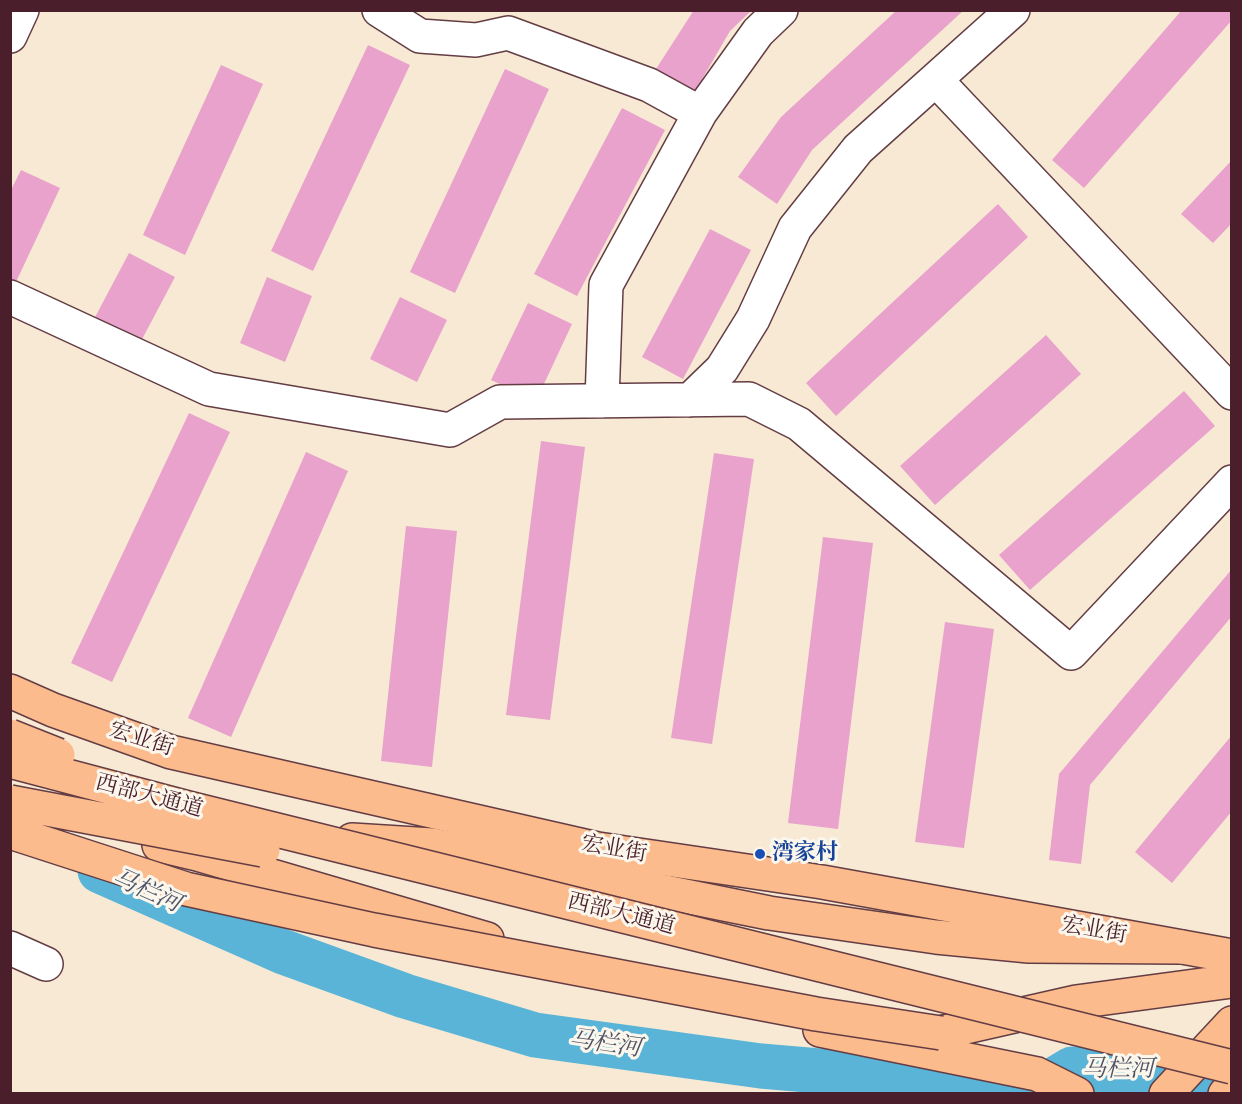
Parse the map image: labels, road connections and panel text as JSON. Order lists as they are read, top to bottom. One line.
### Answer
{"streets":{"main road":["宏业街","西部大通道"]},"water":["马栏河"],"places":["湾家村"]}
